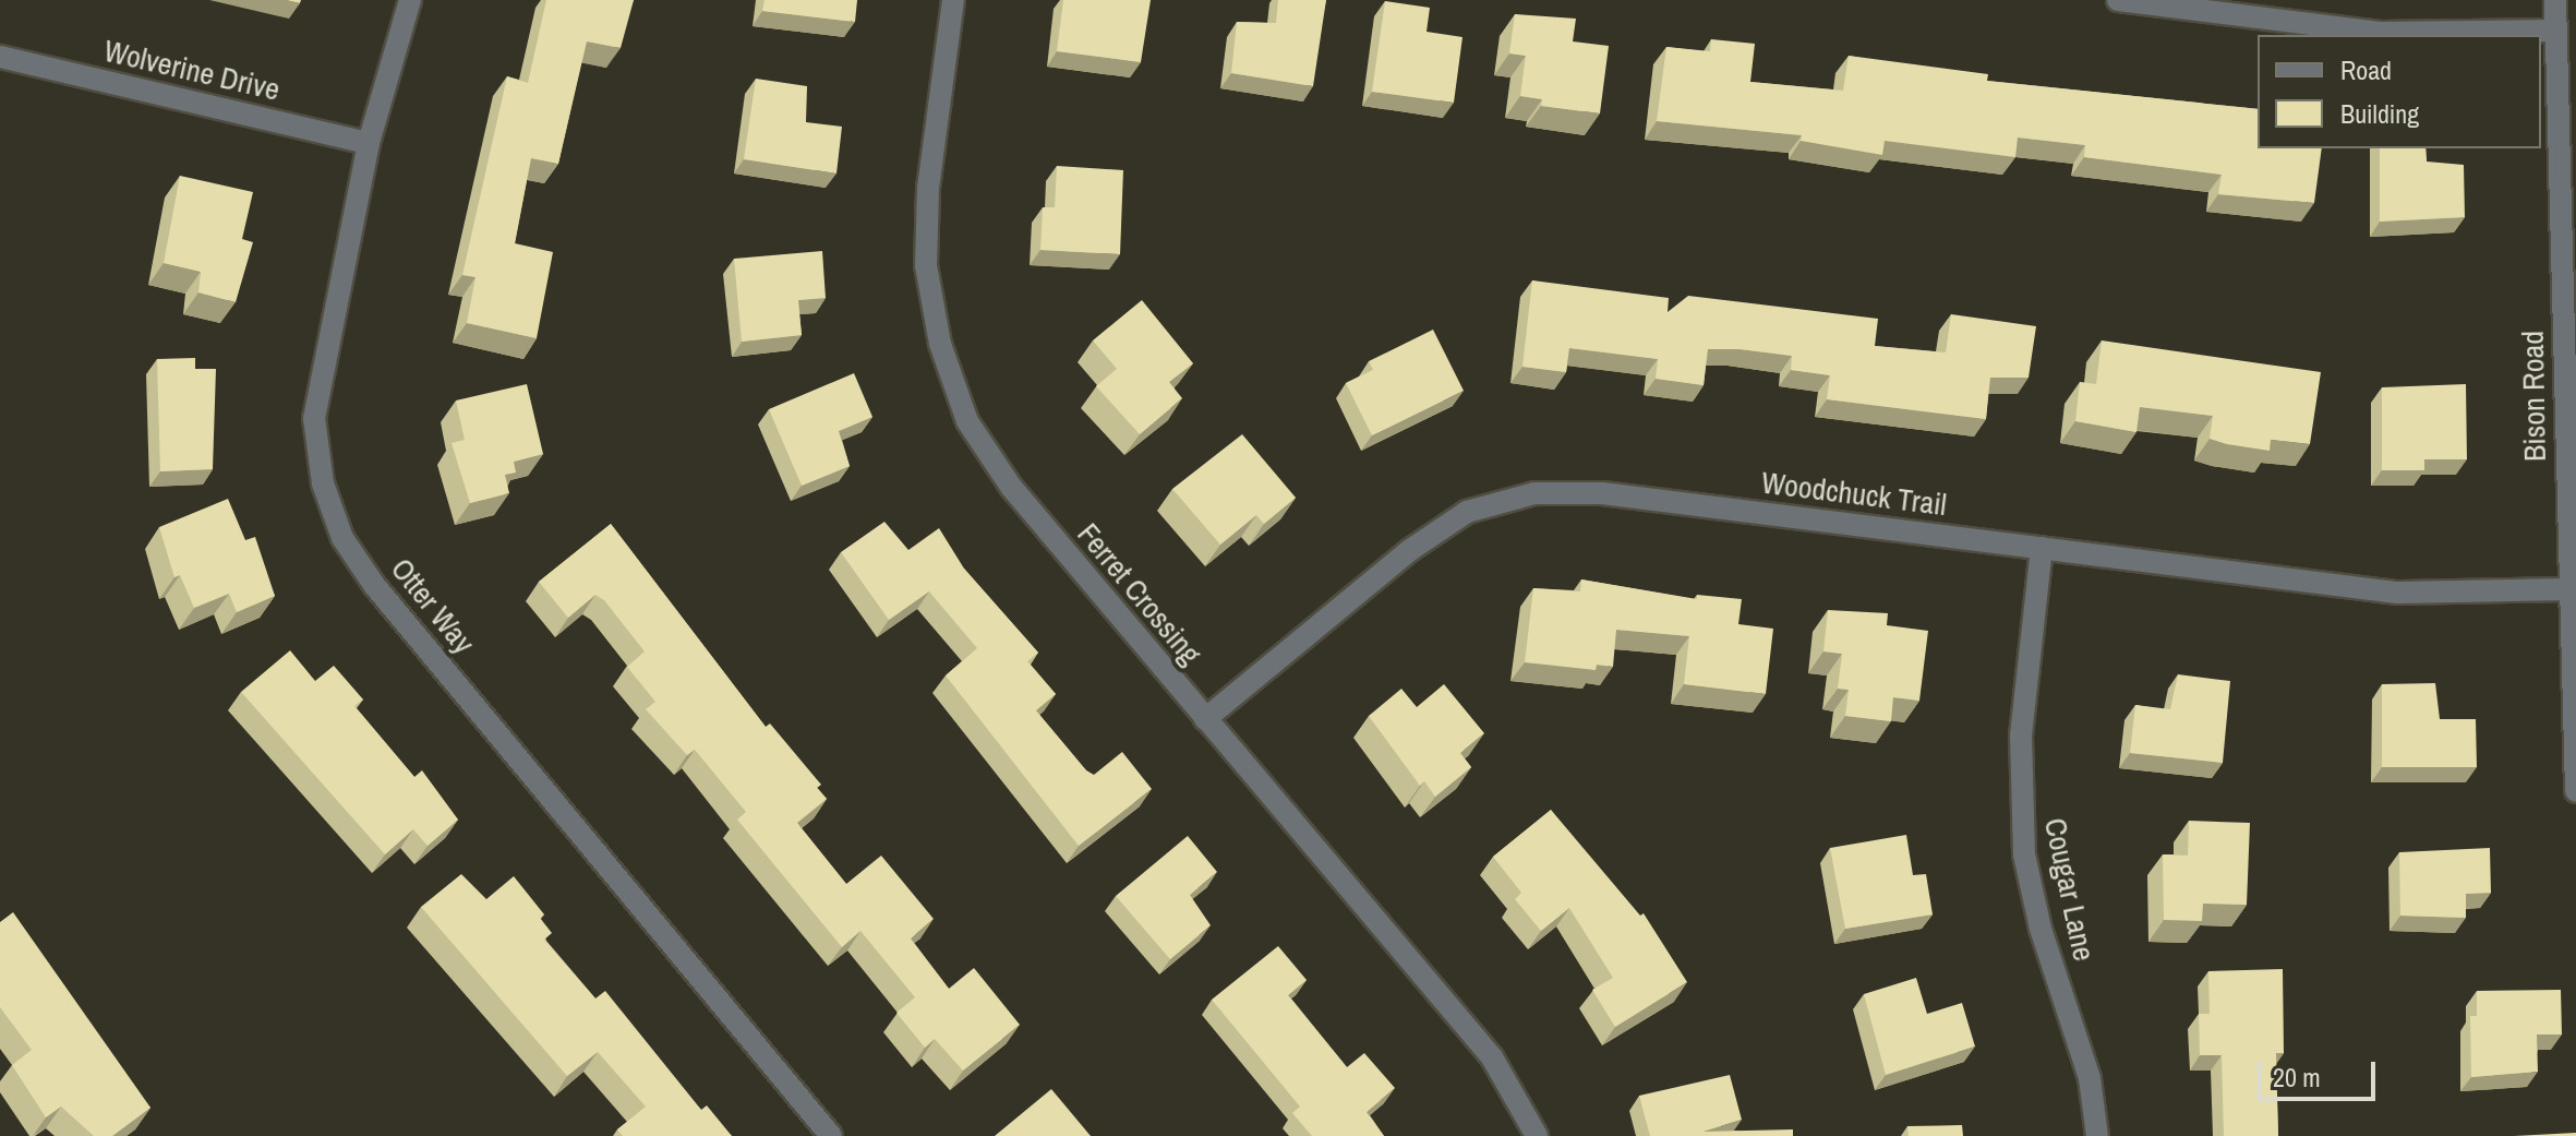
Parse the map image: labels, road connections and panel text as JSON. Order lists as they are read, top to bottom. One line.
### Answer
{"streets":{"street":["Wolverine Drive","Bison Road","Woodchuck Trail","Ferret Crossing","Otter Way","Cougar Lane"]},"crossings":[["Wolverine Drive","Otter Way"],["Bison Road","Woodchuck Trail"],["Woodchuck Trail","Ferret Crossing"],["Woodchuck Trail","Cougar Lane"]],"legend":["Road","Building"],"scale_bar":"20 m"}
